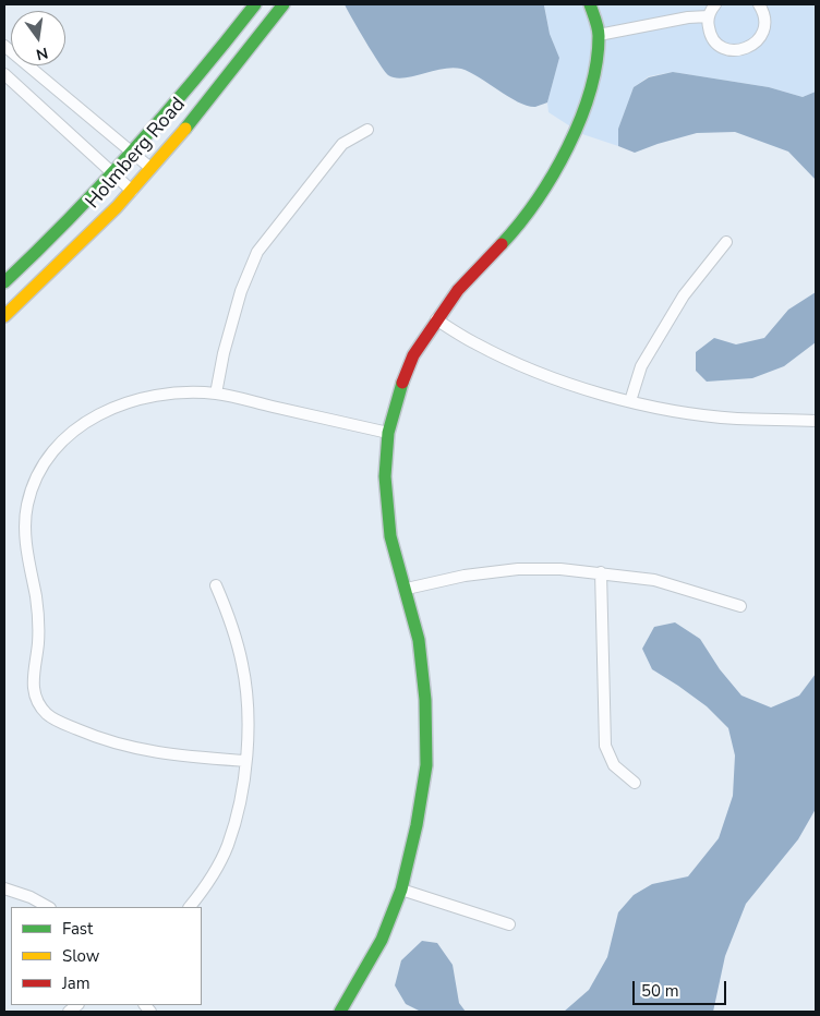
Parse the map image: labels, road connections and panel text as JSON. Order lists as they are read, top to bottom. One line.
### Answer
{"streets":{"street":["Holmberg Road"]},"legend":["Fast","Slow","Jam"],"scale_bar":"50 m","north":"bottom"}
